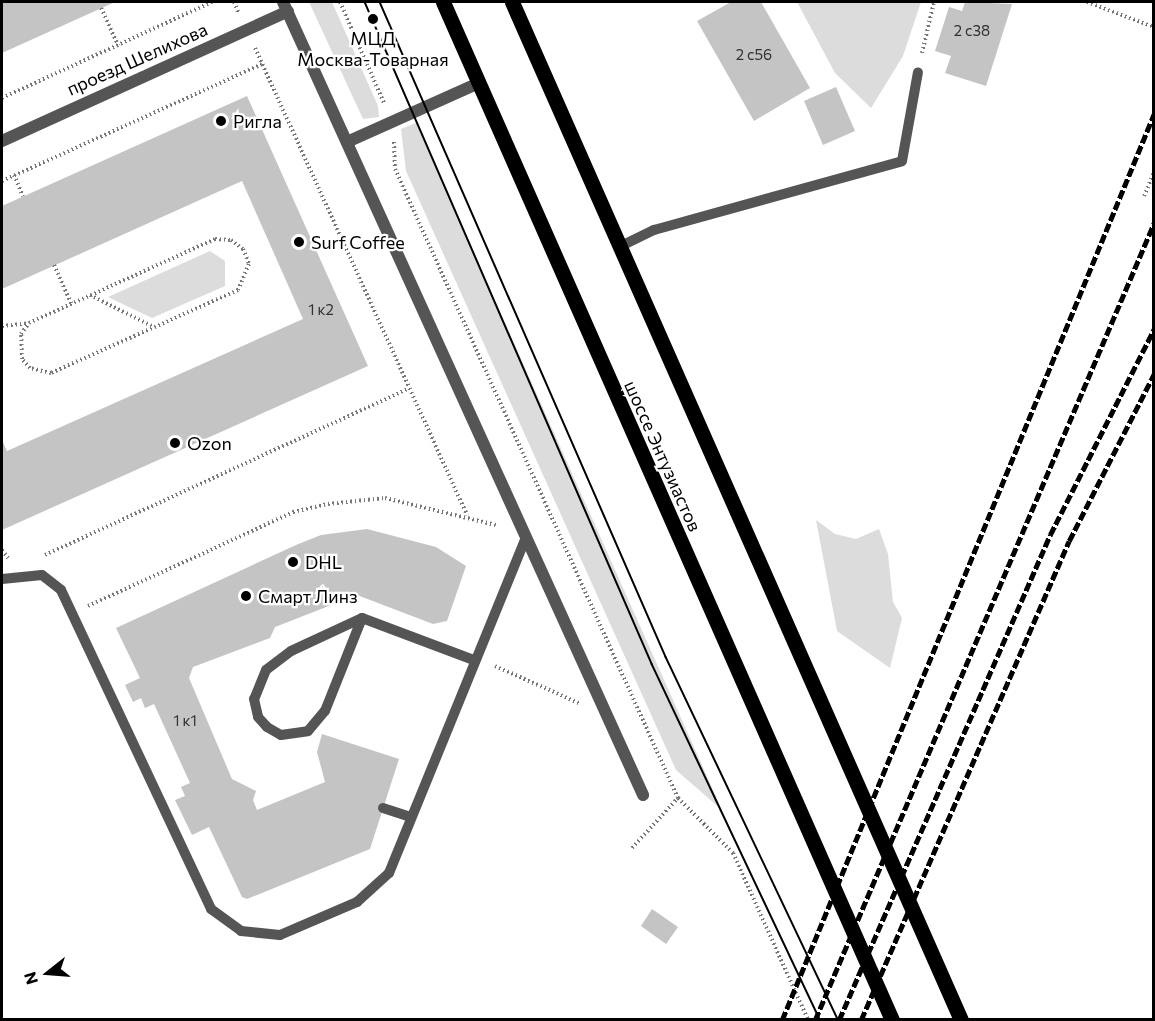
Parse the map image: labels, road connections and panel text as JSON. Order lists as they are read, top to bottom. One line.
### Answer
{"streets":{"main road":["шоссе Энтузиастов"],"street":["проезд Шелихова"]},"places":["МЦД Москва-Товарная","Ригла","Surf Coffee","Ozon","DHL","Смарт Линз"],"house_numbers":["2 с38","2 с56","1 к2","1 к1"],"north":"left"}
